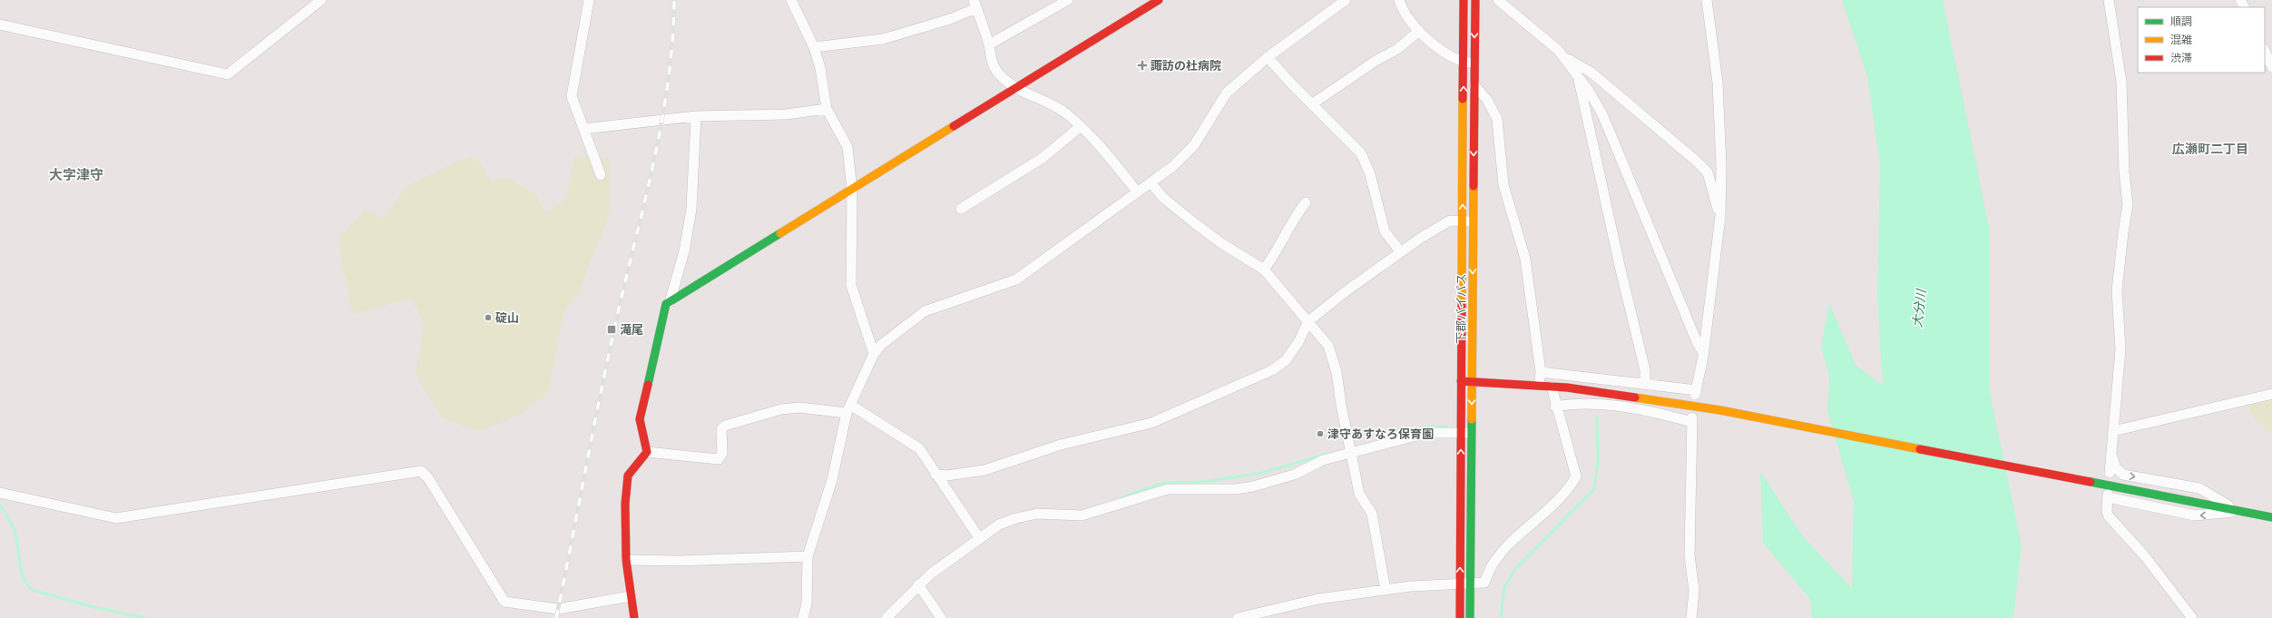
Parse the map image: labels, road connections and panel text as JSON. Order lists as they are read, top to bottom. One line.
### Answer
{"streets":{"street":["下郡バイパス"]},"districts":["広瀬町二丁目","大字津守"],"water":["大分川"],"places":{"health":["諏訪の杜病院"],"other":["碇山","津守あすなろ保育園"],"transit":["滝尾"]},"legend":["順調","混雑","渋滞"]}
